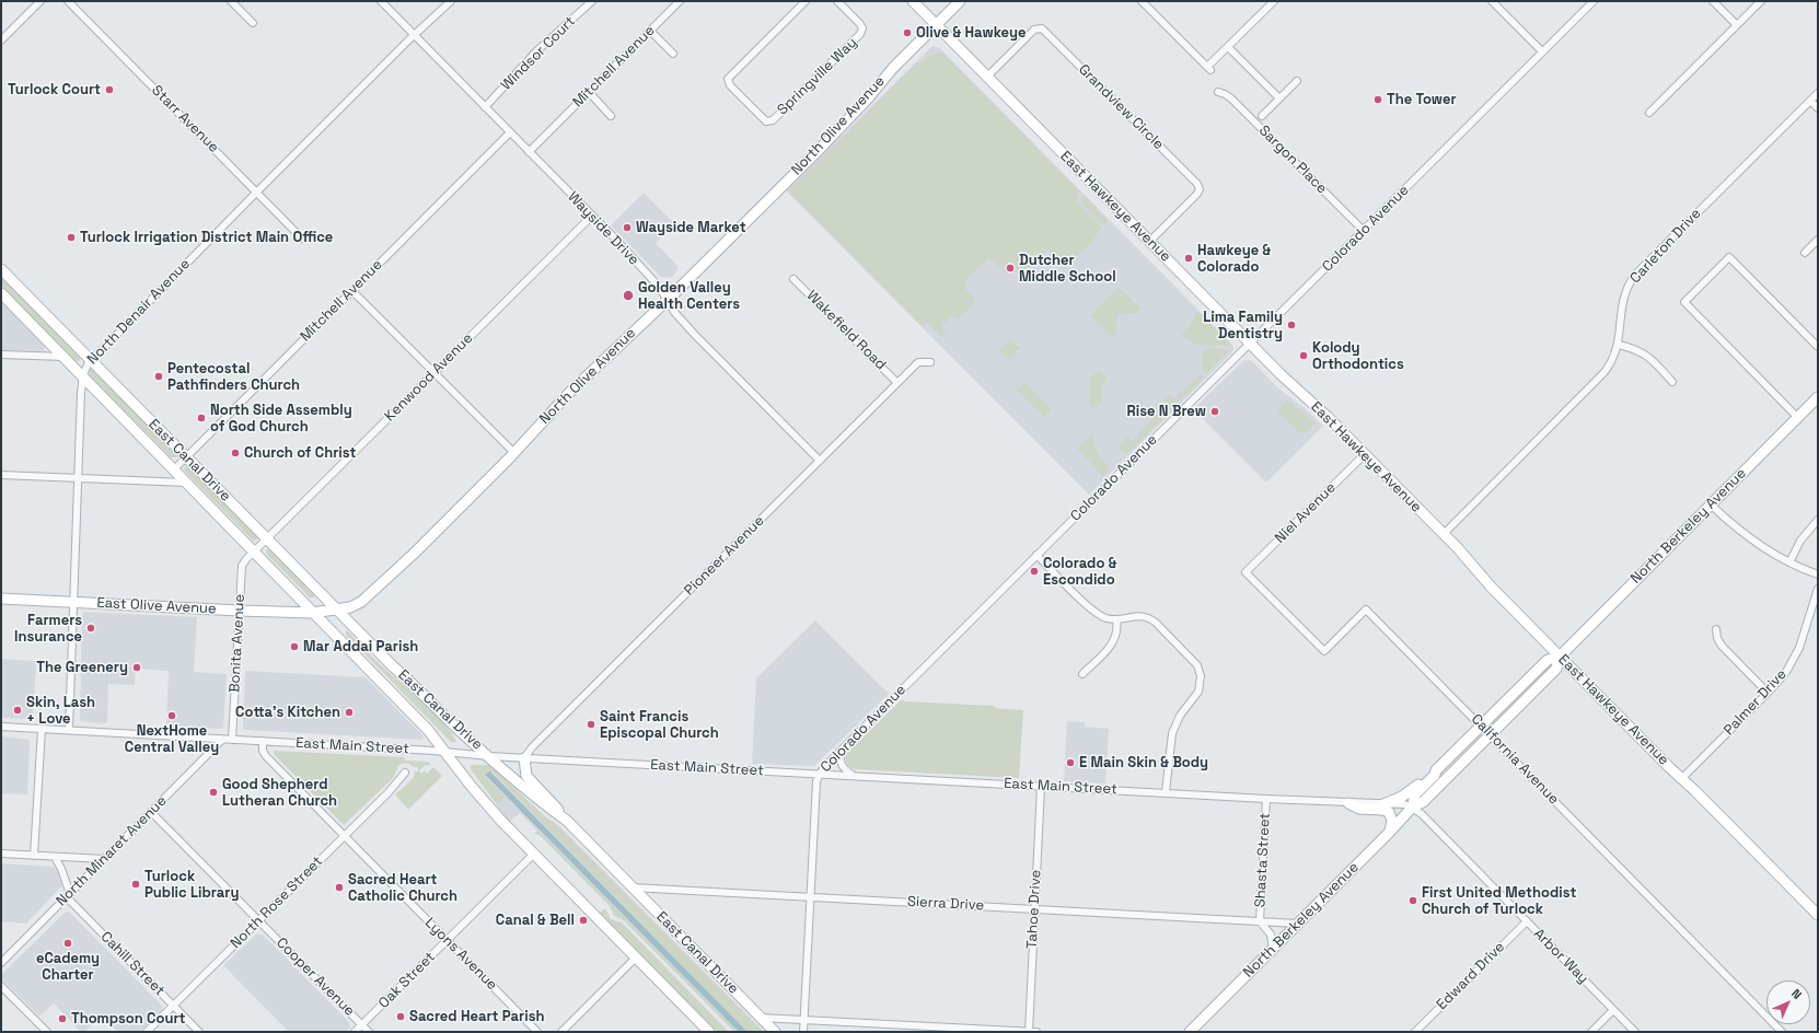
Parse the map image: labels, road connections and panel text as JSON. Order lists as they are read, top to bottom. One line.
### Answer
{"streets":{"street":["Windsor Court","Mitchell Avenue","Springville Way","Grandview Circle","Starr Avenue","North Olive Avenue","Sargon Place","East Hawkeye Avenue","Wayside Drive","Colorado Avenue","Carleton Drive","North Denair Avenue","Wakefield Road","Kenwood Avenue","East Canal Drive","Niel Avenue","North Berkeley Avenue","Pioneer Avenue","East Olive Avenue","Bonita Avenue","Palmer Drive","East Main Street","California Avenue","North Minaret Avenue","Shasta Street","North Rose Street","Sierra Drive","Tahoe Drive","Lyons Avenue","Arbor Way","Cahill Street","Edward Drive","Cooper Avenue","Oak Street"]},"crossings":[["Windsor Court","Wayside Drive"],["Mitchell Avenue","Wayside Drive"],["Mitchell Avenue","East Canal Drive"],["Grandview Circle","East Hawkeye Avenue"],["Starr Avenue","North Denair Avenue"],["North Olive Avenue","East Hawkeye Avenue"],["North Olive Avenue","Wayside Drive"],["North Olive Avenue","East Canal Drive"],["North Olive Avenue","East Olive Avenue"],["Sargon Place","Colorado Avenue"],["East Hawkeye Avenue","Colorado Avenue"],["East Hawkeye Avenue","Carleton Drive"],["East Hawkeye Avenue","Niel Avenue"],["East Hawkeye Avenue","North Berkeley Avenue"],["East Hawkeye Avenue","Palmer Drive"],["Wayside Drive","North Denair Avenue"],["Wayside Drive","Kenwood Avenue"],["Wayside Drive","Pioneer Avenue"],["Colorado Avenue","East Main Street"],["Colorado Avenue","Sierra Drive"],["North Denair Avenue","East Canal Drive"],["North Denair Avenue","East Olive Avenue"],["North Denair Avenue","East Main Street"],["Wakefield Road","Pioneer Avenue"],["Kenwood Avenue","East Canal Drive"],["Kenwood Avenue","Bonita Avenue"],["East Canal Drive","East Olive Avenue"],["East Canal Drive","Bonita Avenue"],["East Canal Drive","East Main Street"],["East Canal Drive","Sierra Drive"],["East Canal Drive","Oak Street"],["Niel Avenue","California Avenue"],["North Berkeley Avenue","East Main Street"],["North Berkeley Avenue","California Avenue"],["North Berkeley Avenue","Sierra Drive"],["North Berkeley Avenue","Arbor Way"],["Pioneer Avenue","East Main Street"],["East Olive Avenue","Bonita Avenue"],["Bonita Avenue","East Main Street"],["East Main Street","North Minaret Avenue"],["East Main Street","Shasta Street"],["East Main Street","Tahoe Drive"],["East Main Street","Lyons Avenue"],["East Main Street","Arbor Way"],["North Minaret Avenue","Cahill Street"],["North Minaret Avenue","Cooper Avenue"],["Shasta Street","Sierra Drive"],["North Rose Street","Lyons Avenue"],["North Rose Street","Cahill Street"],["North Rose Street","Cooper Avenue"],["Sierra Drive","Tahoe Drive"],["Lyons Avenue","Oak Street"],["Arbor Way","Edward Drive"],["Cooper Avenue","Oak Street"]],"places":["Olive & Hawkeye","Turlock Court","The Tower","Wayside Market","Turlock Irrigation District Main Office","Hawkeye & Colorado","Dutcher Middle School","Golden Valley Health Centers","Lima Family Dentistry","Kolody Orthodontics","Pentecostal Pathfinders Church","Rise N Brew","North Side Assembly of God Church","Church of Christ","Colorado & Escondido","Farmers Insurance","Mar Addai Parish","The Greenery","Skin, Lash + Love","Cotta's Kitchen","NextHome Central Valley","Saint Francis Episcopal Church","E Main Skin & Body","Good Shepherd Lutheran Church","Turlock Public Library","Sacred Heart Catholic Church","First United Methodist Church of Turlock","Canal & Bell","eCademy Charter","Sacred Heart Parish","Thompson Court"],"north":"top right"}
